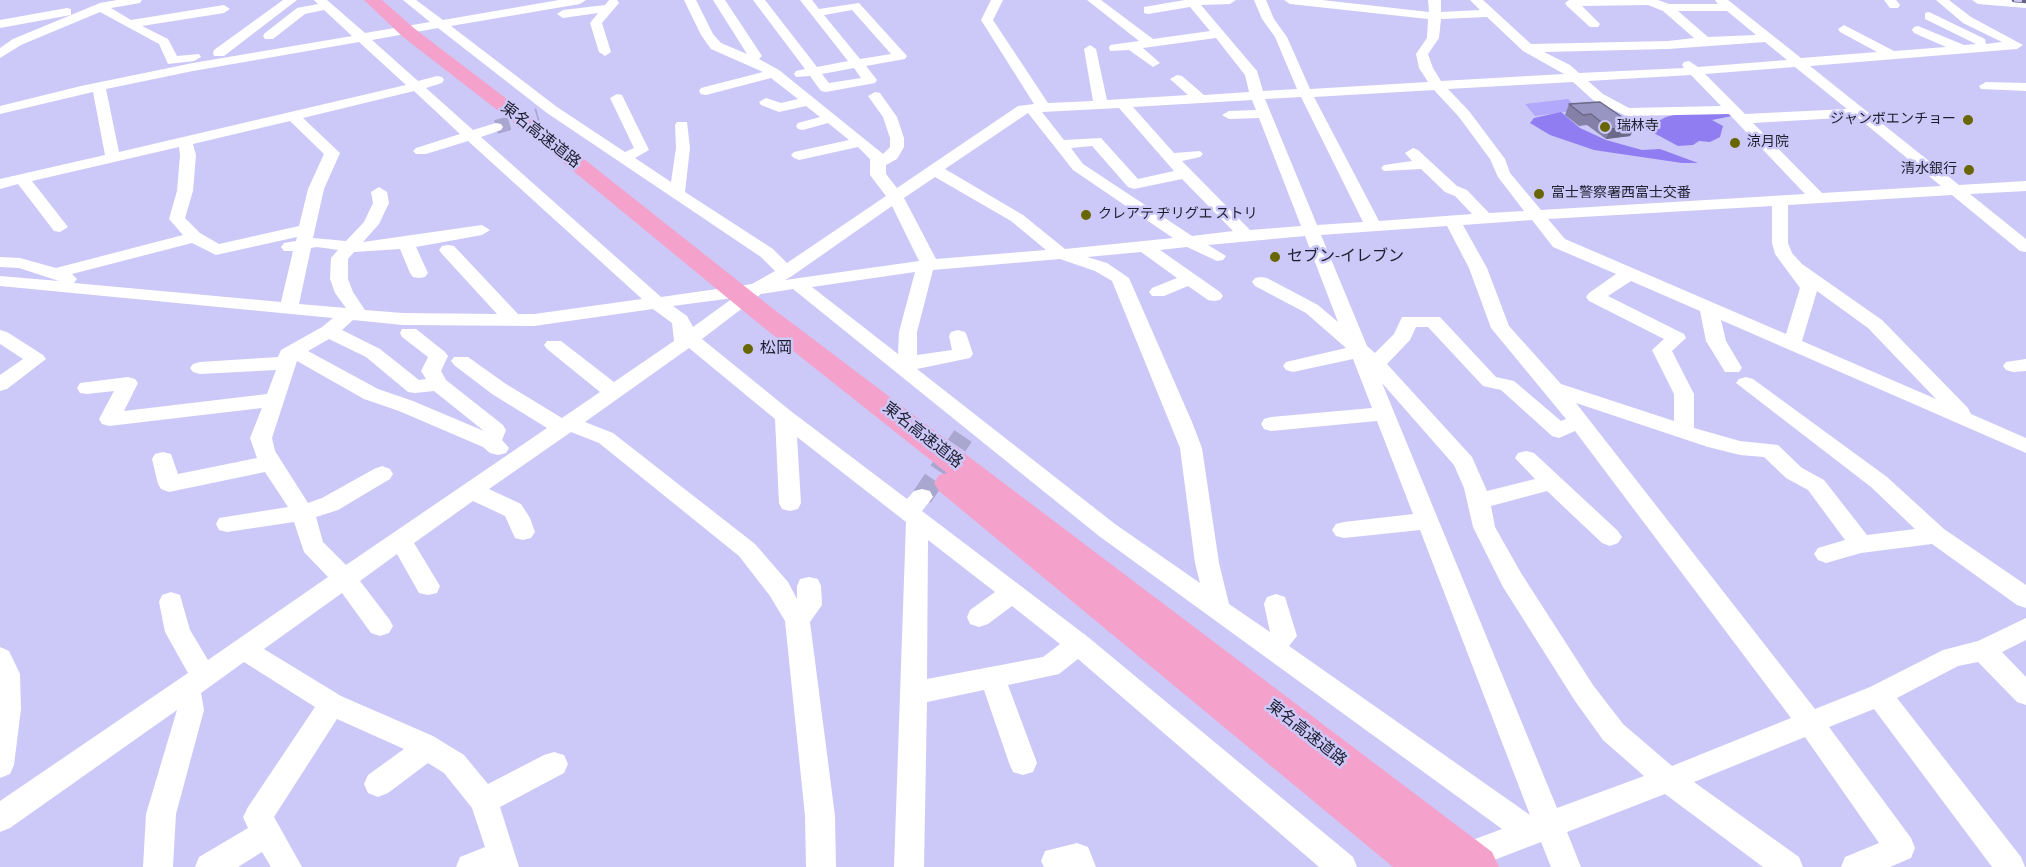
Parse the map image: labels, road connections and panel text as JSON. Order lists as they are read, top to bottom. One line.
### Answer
{"streets":{"highway":["東名高速道路"]},"places":["ジャンボエンチョー","瑞林寺","涼月院","清水銀行","富士警察署西富士交番","クレアテ ヂリグエ ストリ","セブン-イレブン","松岡"]}
